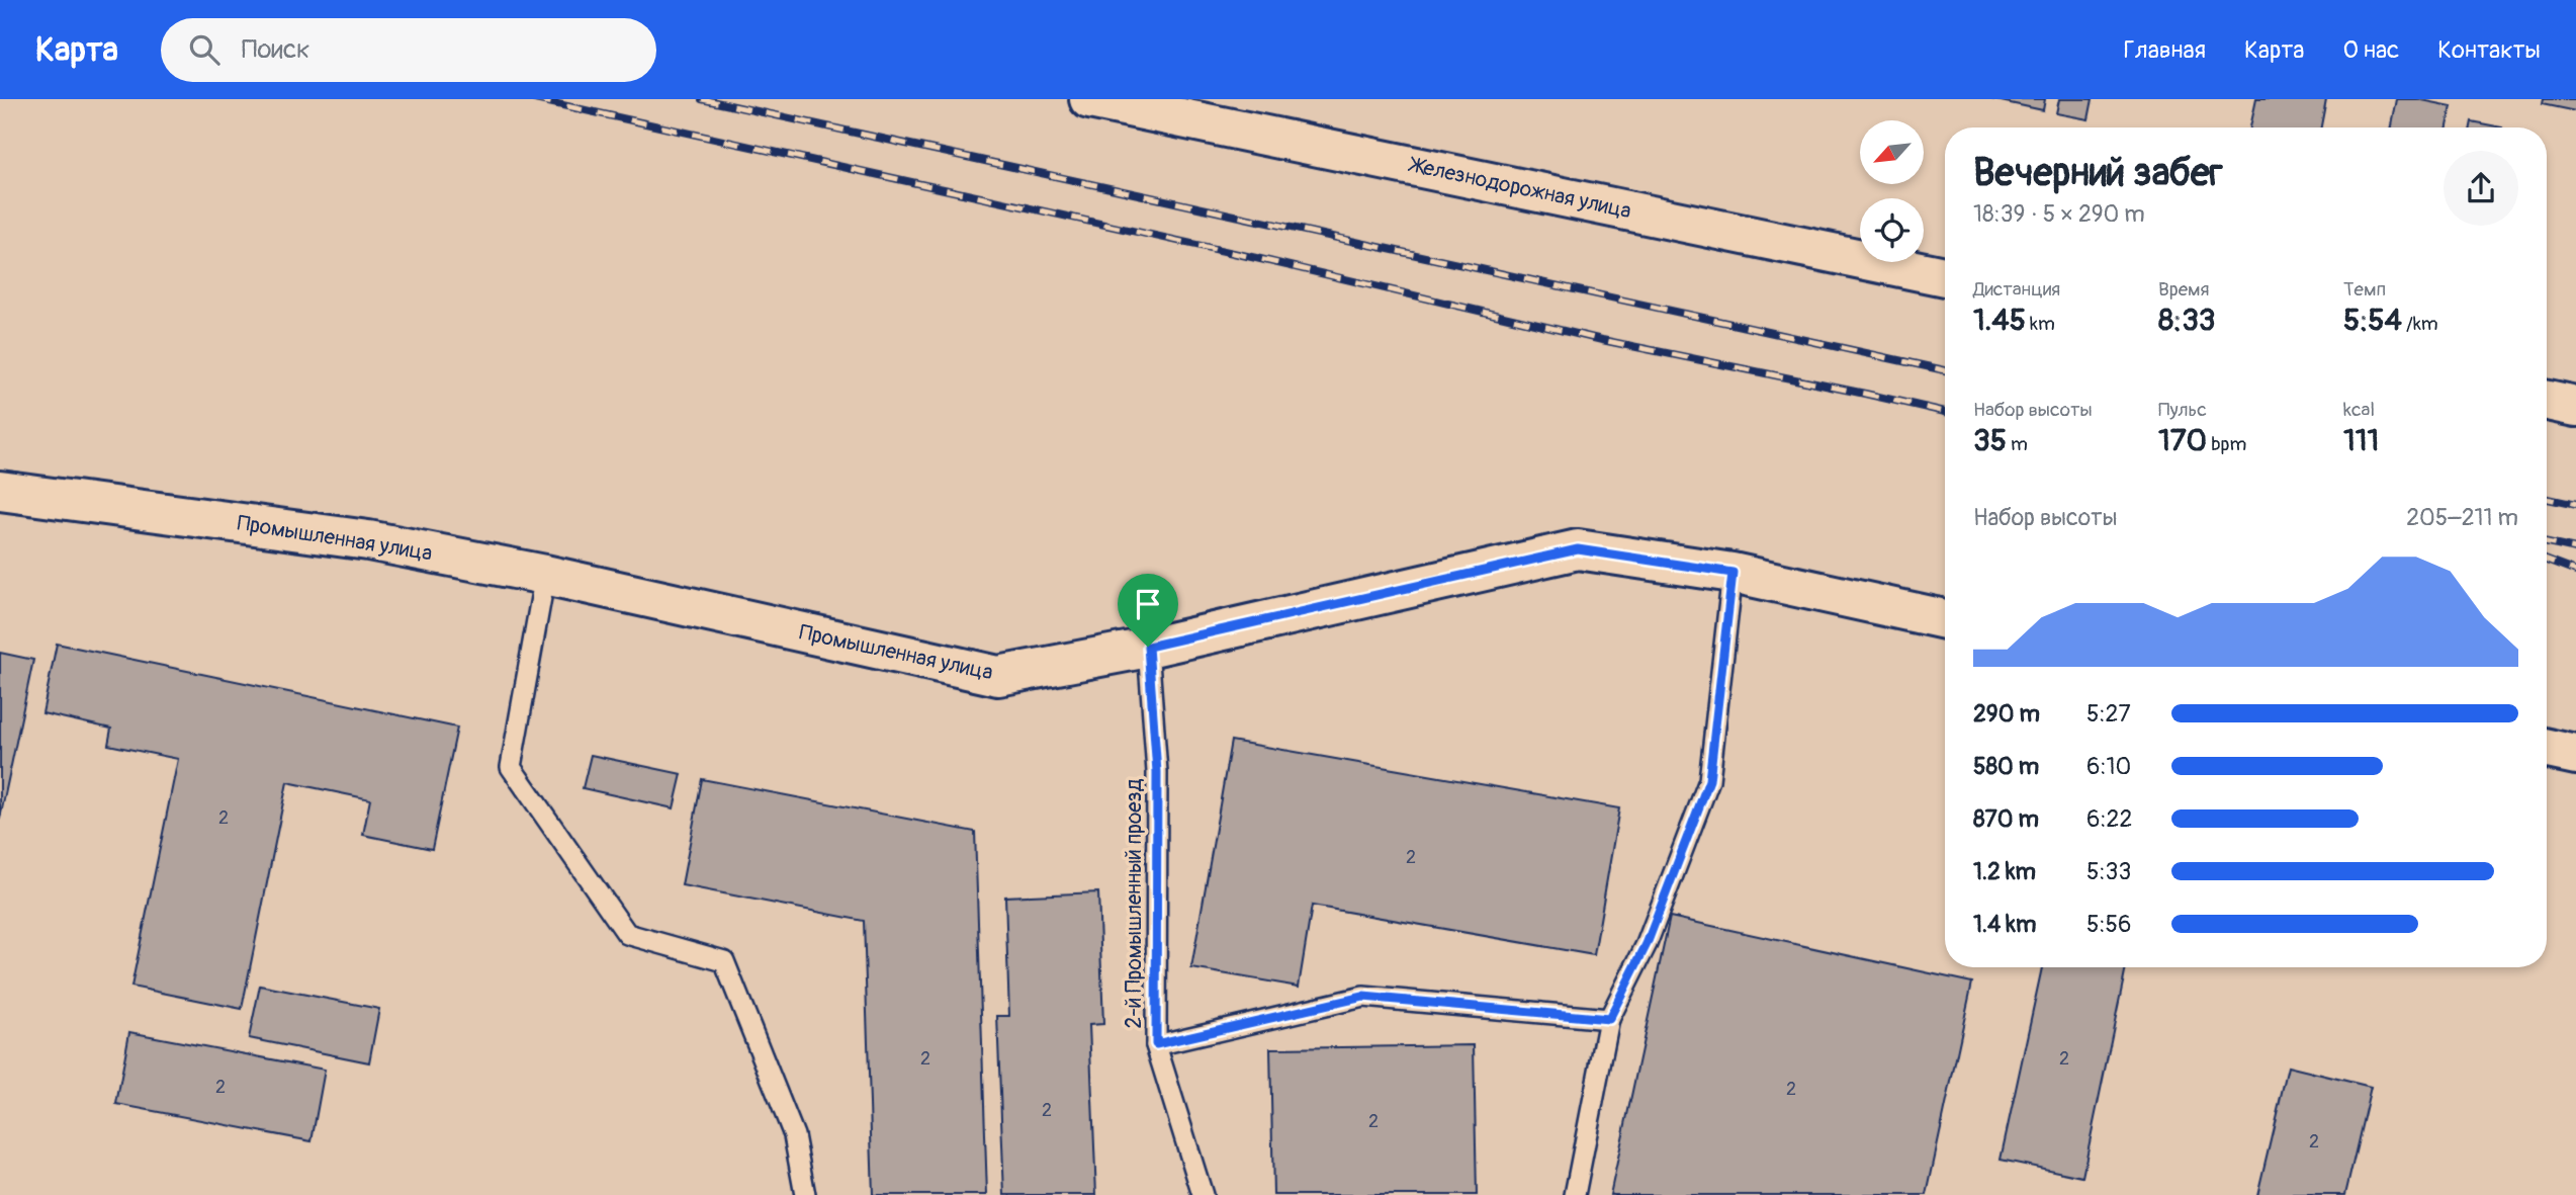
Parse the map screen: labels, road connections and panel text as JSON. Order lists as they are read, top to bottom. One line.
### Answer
{"streets":{"street":["Железнодорожная улица","Промышленная улица"],"lane":["2-й Промышленный проезд"]},"crossings":[["Промышленная улица","2-й Промышленный проезд"]],"house_numbers":["2","2","2","2","2","2","2","2","2"],"north":"bottom left","page":{"header":"Карта","search":"Поиск","nav":["Главная","Карта","О нас","Контакты"],"heading":["Вечерний забег","18:39 · 5 × 290 m"],"stats":[["Дистанция","1.45 km"],["Время","8:33"],["Темп","5:54 /km"],["Набор высоты","35 m"],["Пульс","170 bpm"],["kcal","111"]],"chart":["Набор высоты","205–211 m"],"list":[{"name":"290 m","note":"5:27"},{"name":"580 m","note":"6:10"},{"name":"870 m","note":"6:22"},{"name":"1.2 km","note":"5:33"},{"name":"1.4 km","note":"5:56"}]}}
